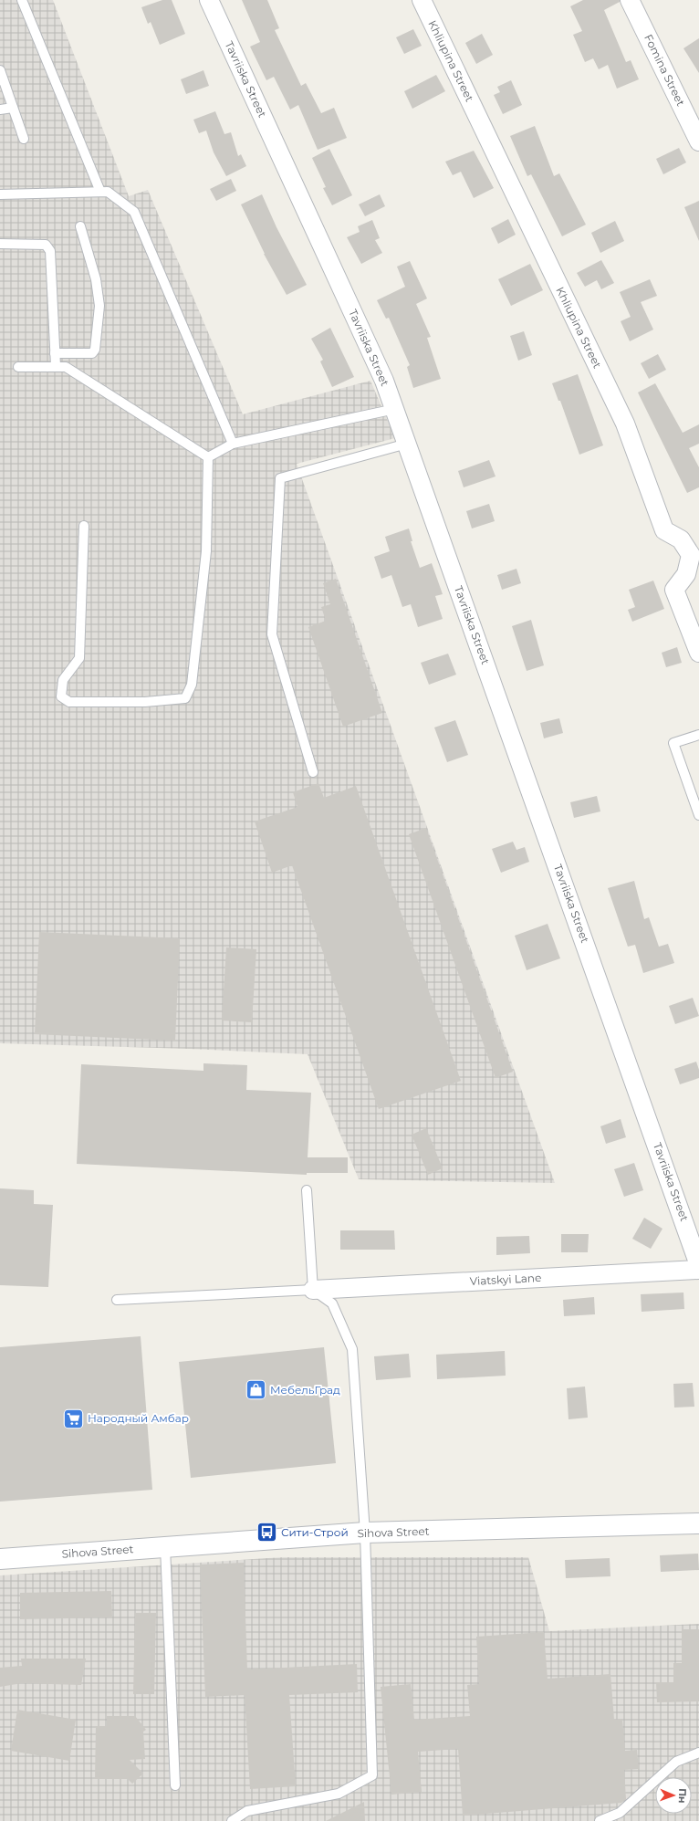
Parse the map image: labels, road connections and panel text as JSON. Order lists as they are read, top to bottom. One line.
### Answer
{"streets":{"street":["Khliupina Street","Fomina Street","Tavriiska Street","Viatskyi Lane","Sihova Street"]},"places":{"shop":["МебельГрад"],"supermarket":["Народный Амбар"],"bus stop":["Сити-Строй"]},"north":"right"}
